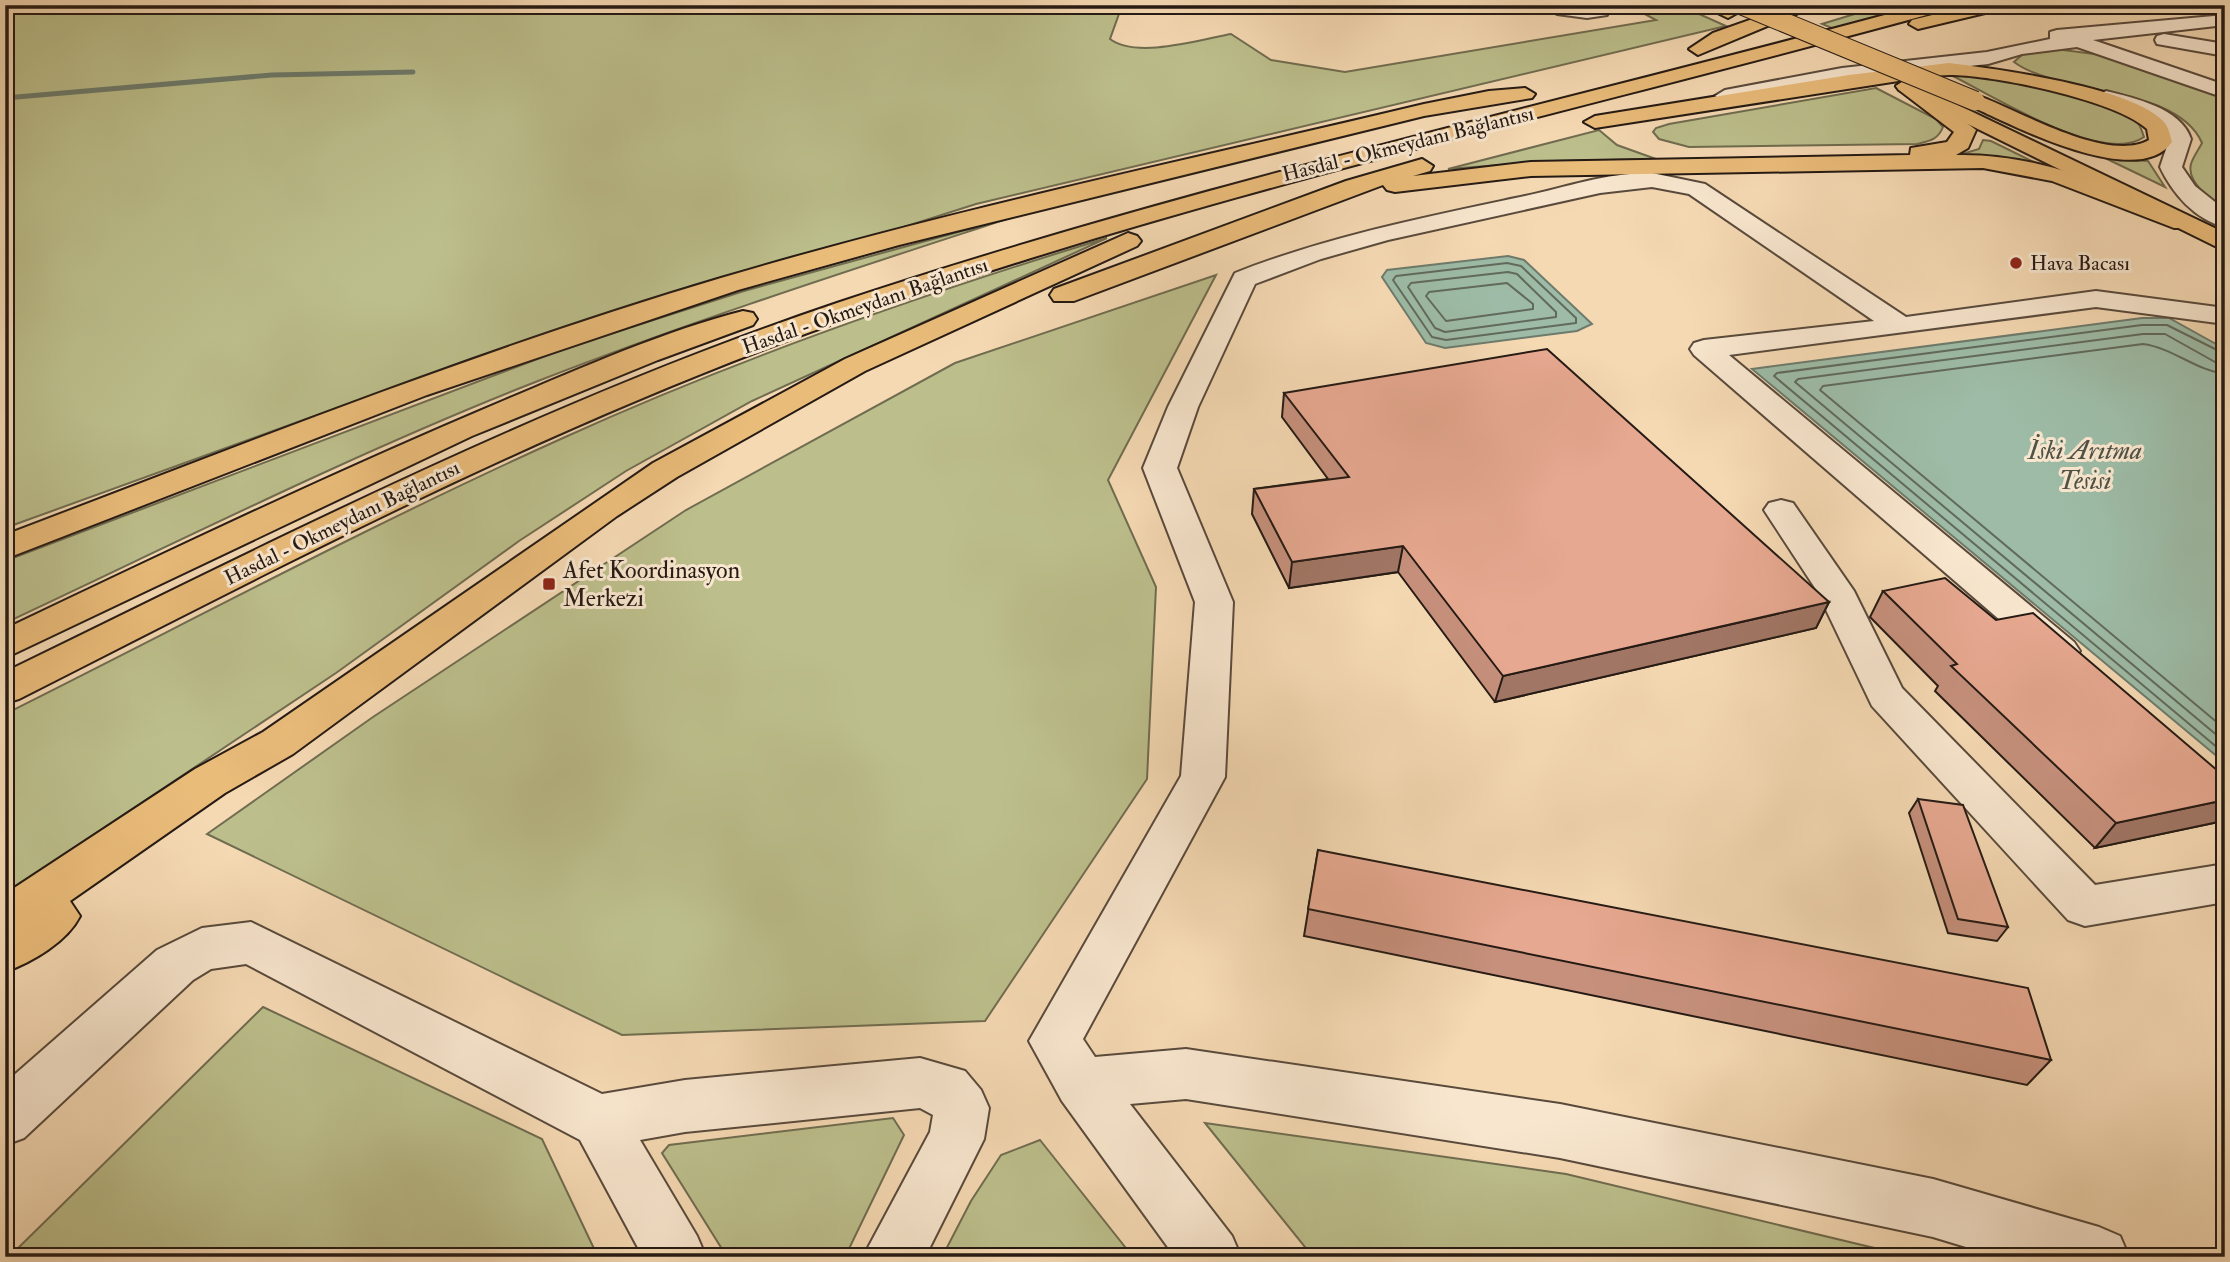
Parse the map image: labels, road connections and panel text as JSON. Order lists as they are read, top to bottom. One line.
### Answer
{"streets":{"main road":["Hasdal - Okmeydanı Bağlantısı"]},"water":["İski Arıtma Tesisi"],"places":{"other":["Hava Bacası"],"transit":["Afet Koordinasyon Merkezi"]}}
